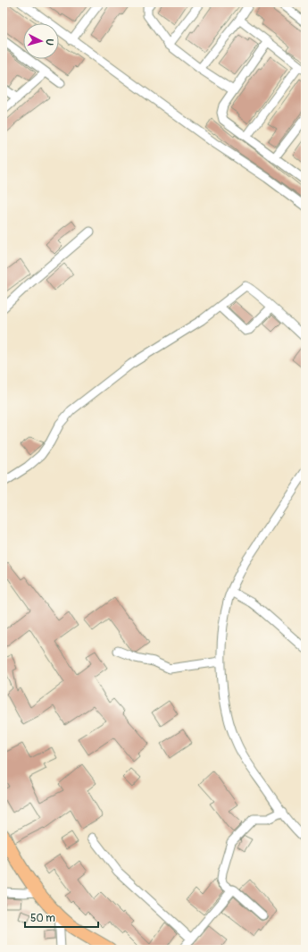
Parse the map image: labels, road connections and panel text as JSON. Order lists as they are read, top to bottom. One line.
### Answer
{"scale_bar":"50 m","north":"right"}
